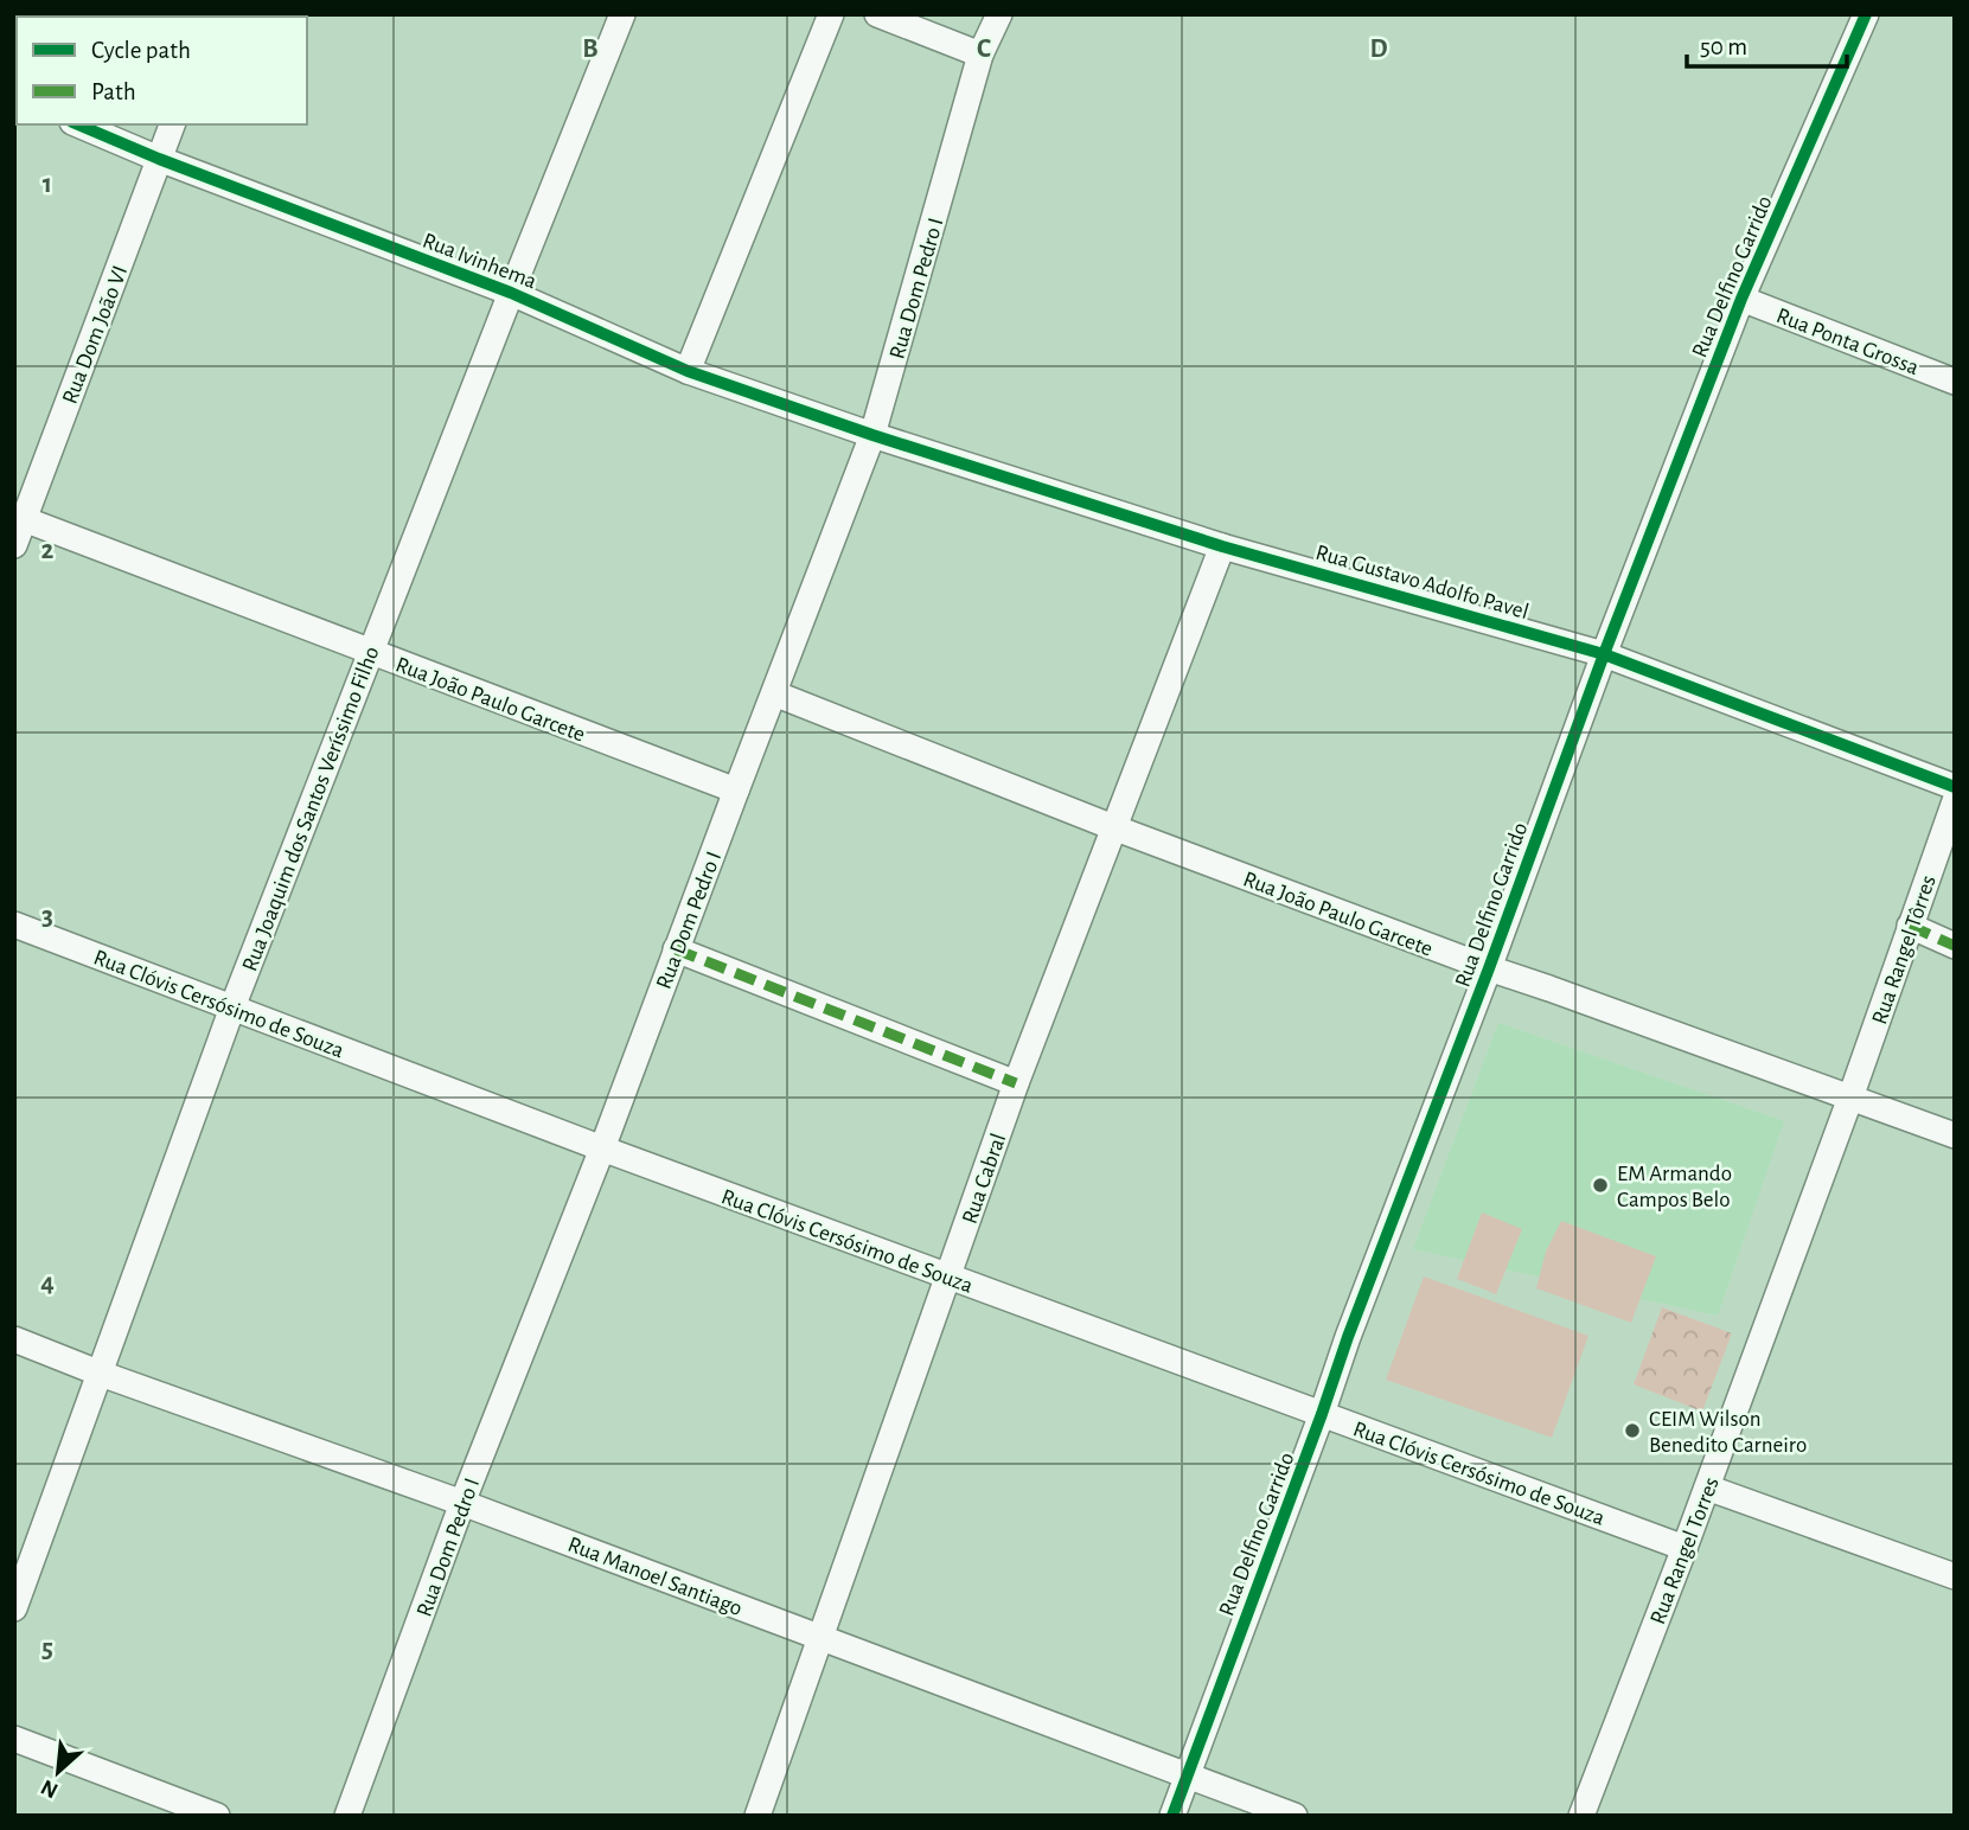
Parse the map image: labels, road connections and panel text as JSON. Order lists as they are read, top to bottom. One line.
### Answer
{"streets":{"street":["Rua Ivinhema","Rua Delfino Garrido","Rua Dom Pedro I","Rua Dom João VI","Rua Ponta Grossa","Rua Gustavo Adolfo Pavel","Rua João Paulo Garcete","Rua Joaquim dos Santos Veríssimo Filho","Rua Rangel Tôrres","Rua Clóvis Cersósimo de Souza","Rua Cabral","Rua Rangel Torres","Rua Manoel Santiago"]},"crossings":[["Rua Ivinhema","Rua Dom Pedro I"],["Rua Ivinhema","Rua Dom João VI"],["Rua Ivinhema","Rua Gustavo Adolfo Pavel"],["Rua Ivinhema","Rua Joaquim dos Santos Veríssimo Filho"],["Rua Delfino Garrido","Rua Ponta Grossa"],["Rua Delfino Garrido","Rua Gustavo Adolfo Pavel"],["Rua Delfino Garrido","Rua João Paulo Garcete"],["Rua Delfino Garrido","Rua Clóvis Cersósimo de Souza"],["Rua Delfino Garrido","Rua Manoel Santiago"],["Rua Dom Pedro I","Rua Gustavo Adolfo Pavel"],["Rua Dom Pedro I","Rua João Paulo Garcete"],["Rua Dom Pedro I","Rua Clóvis Cersósimo de Souza"],["Rua Dom Pedro I","Rua Manoel Santiago"],["Rua Dom João VI","Rua João Paulo Garcete"],["Rua Gustavo Adolfo Pavel","Rua Cabral"],["Rua João Paulo Garcete","Rua Joaquim dos Santos Veríssimo Filho"],["Rua João Paulo Garcete","Rua Rangel Tôrres"],["Rua João Paulo Garcete","Rua Cabral"],["Rua João Paulo Garcete","Rua Rangel Torres"],["Rua Joaquim dos Santos Veríssimo Filho","Rua Clóvis Cersósimo de Souza"],["Rua Joaquim dos Santos Veríssimo Filho","Rua Manoel Santiago"],["Rua Rangel Tôrres","Rua Rangel Torres"],["Rua Clóvis Cersósimo de Souza","Rua Cabral"],["Rua Clóvis Cersósimo de Souza","Rua Rangel Torres"],["Rua Cabral","Rua Manoel Santiago"]],"places":["EM Armando Campos Belo","CEIM Wilson Benedito Carneiro"],"legend":["Cycle path","Path"],"scale_bar":"50 m","north":"bottom left","grid":{"columns":["B","C","D"],"rows":["1","2","3","4","5"]}}
